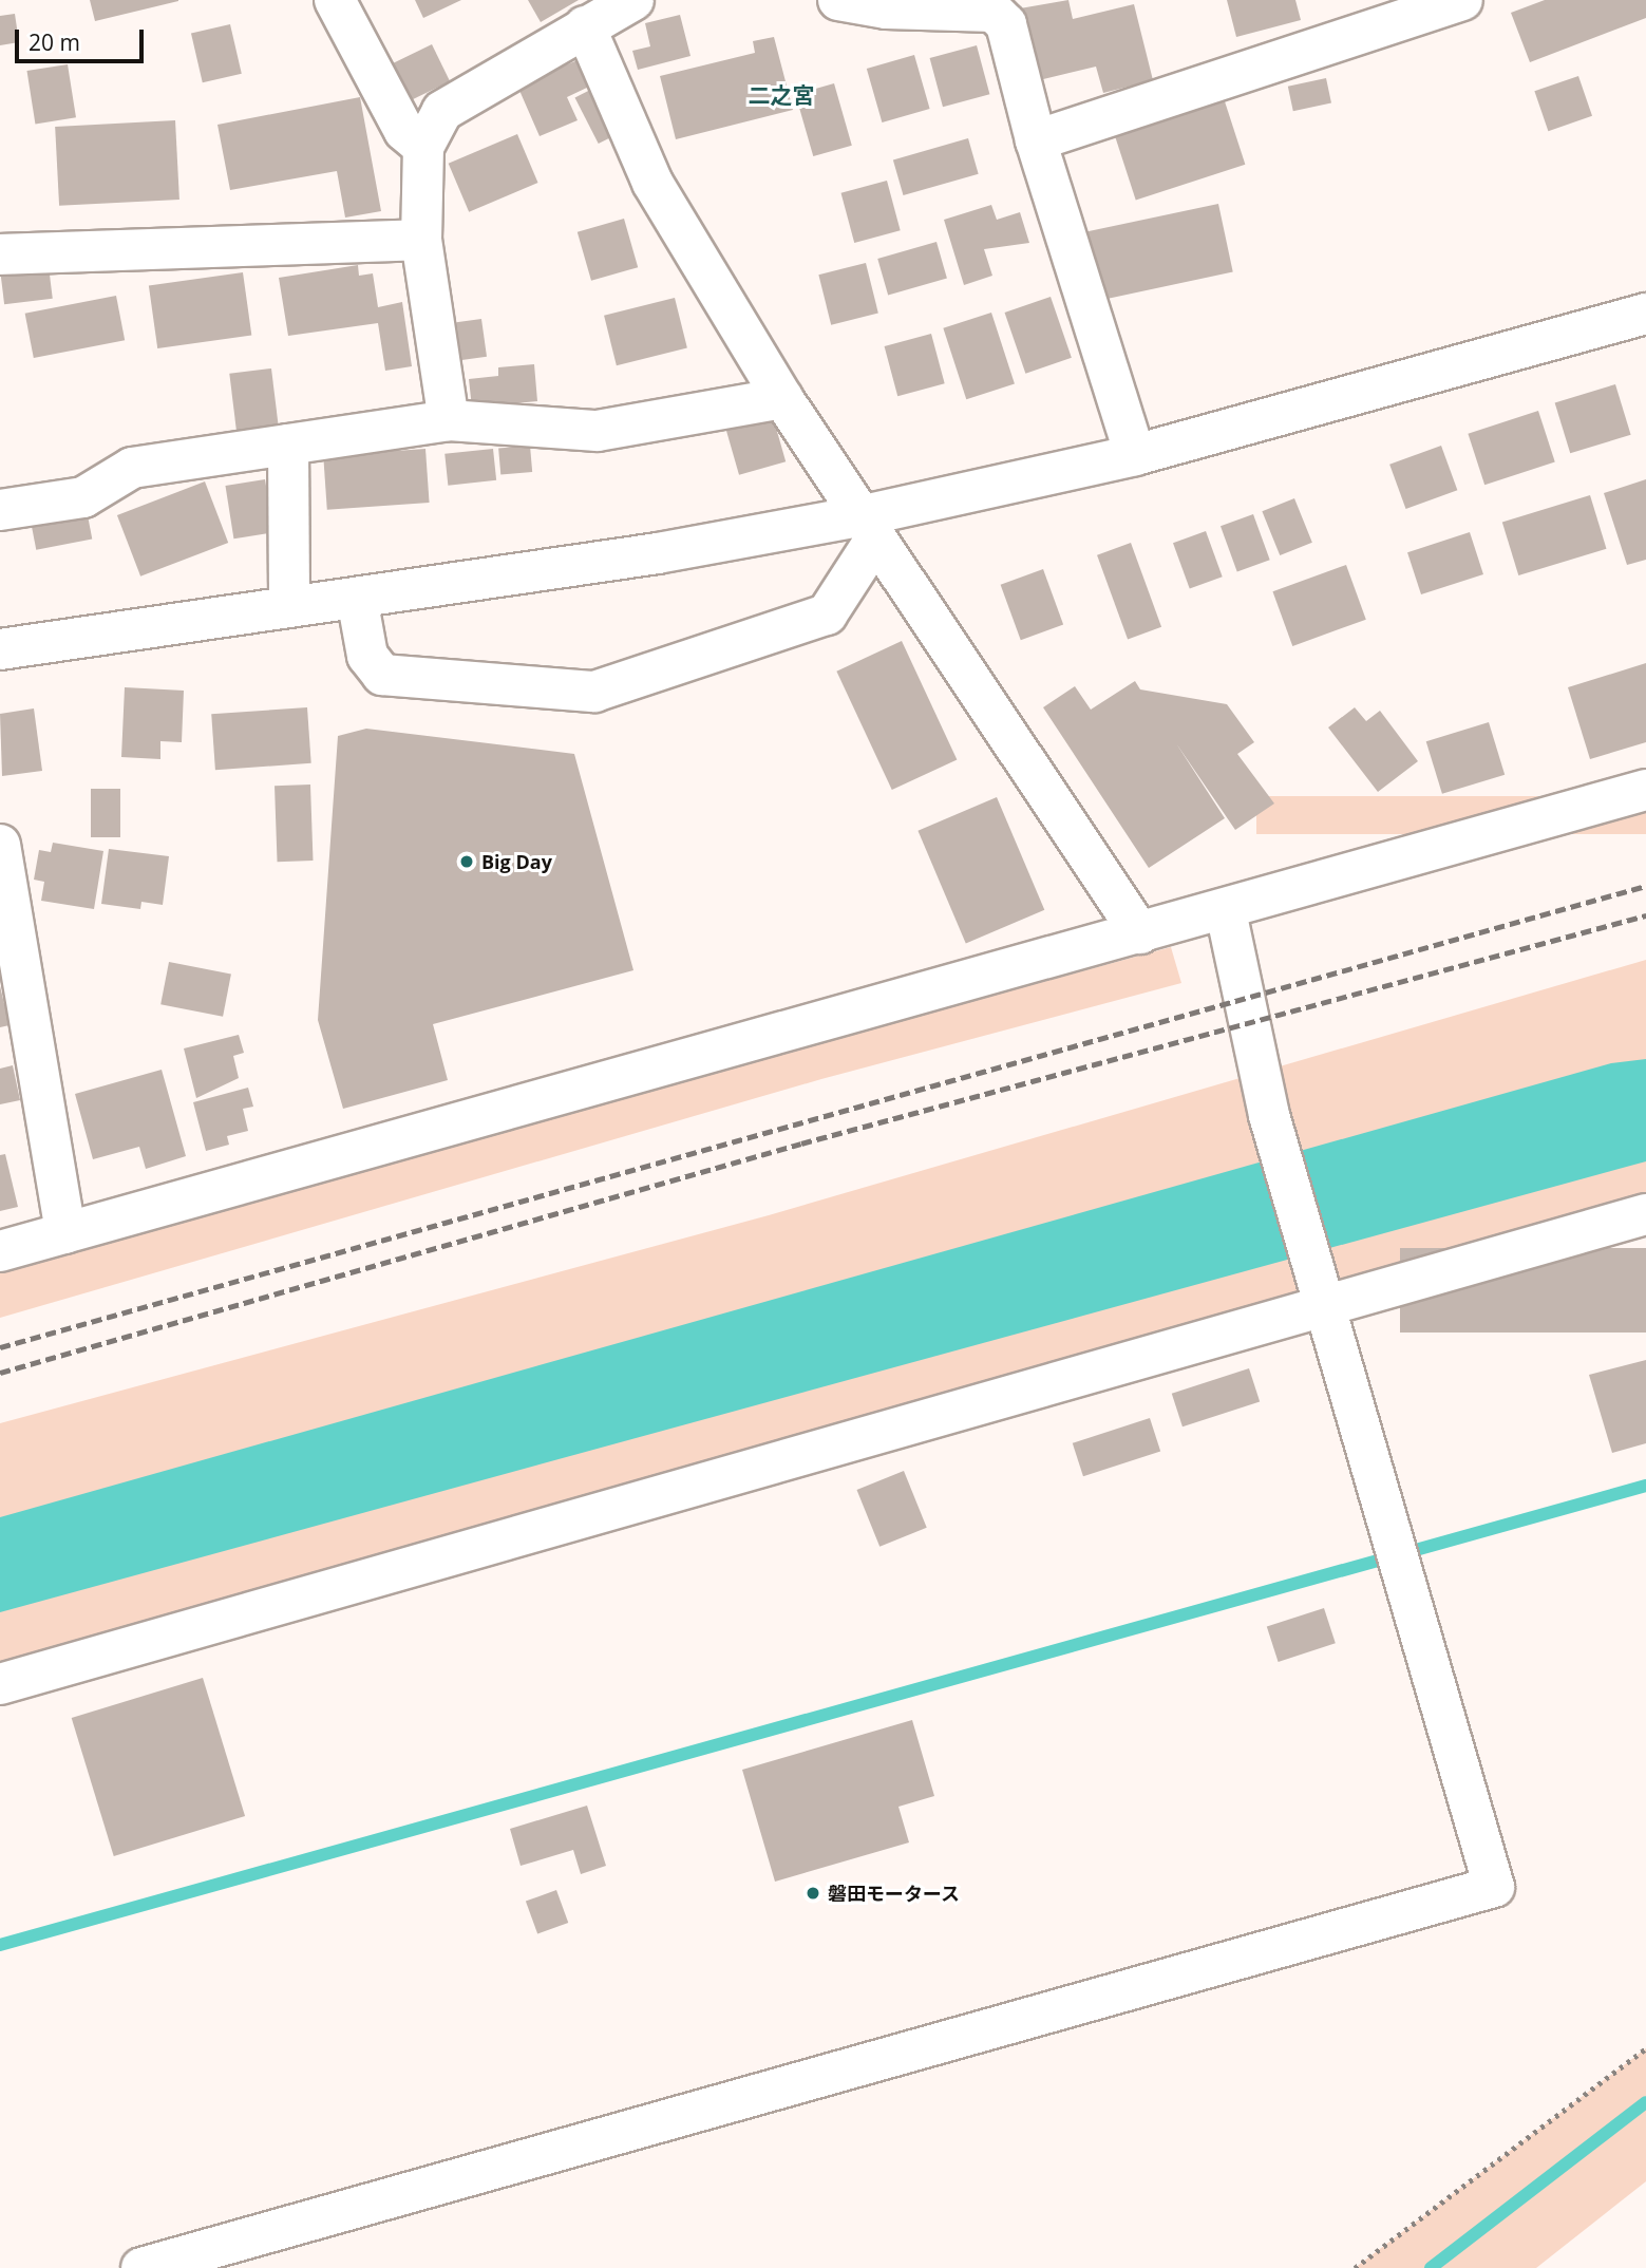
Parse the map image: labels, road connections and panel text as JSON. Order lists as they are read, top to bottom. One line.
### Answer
{"districts":["二之宮"],"places":["Big Day","磐田モータース"],"scale_bar":"20 m"}
